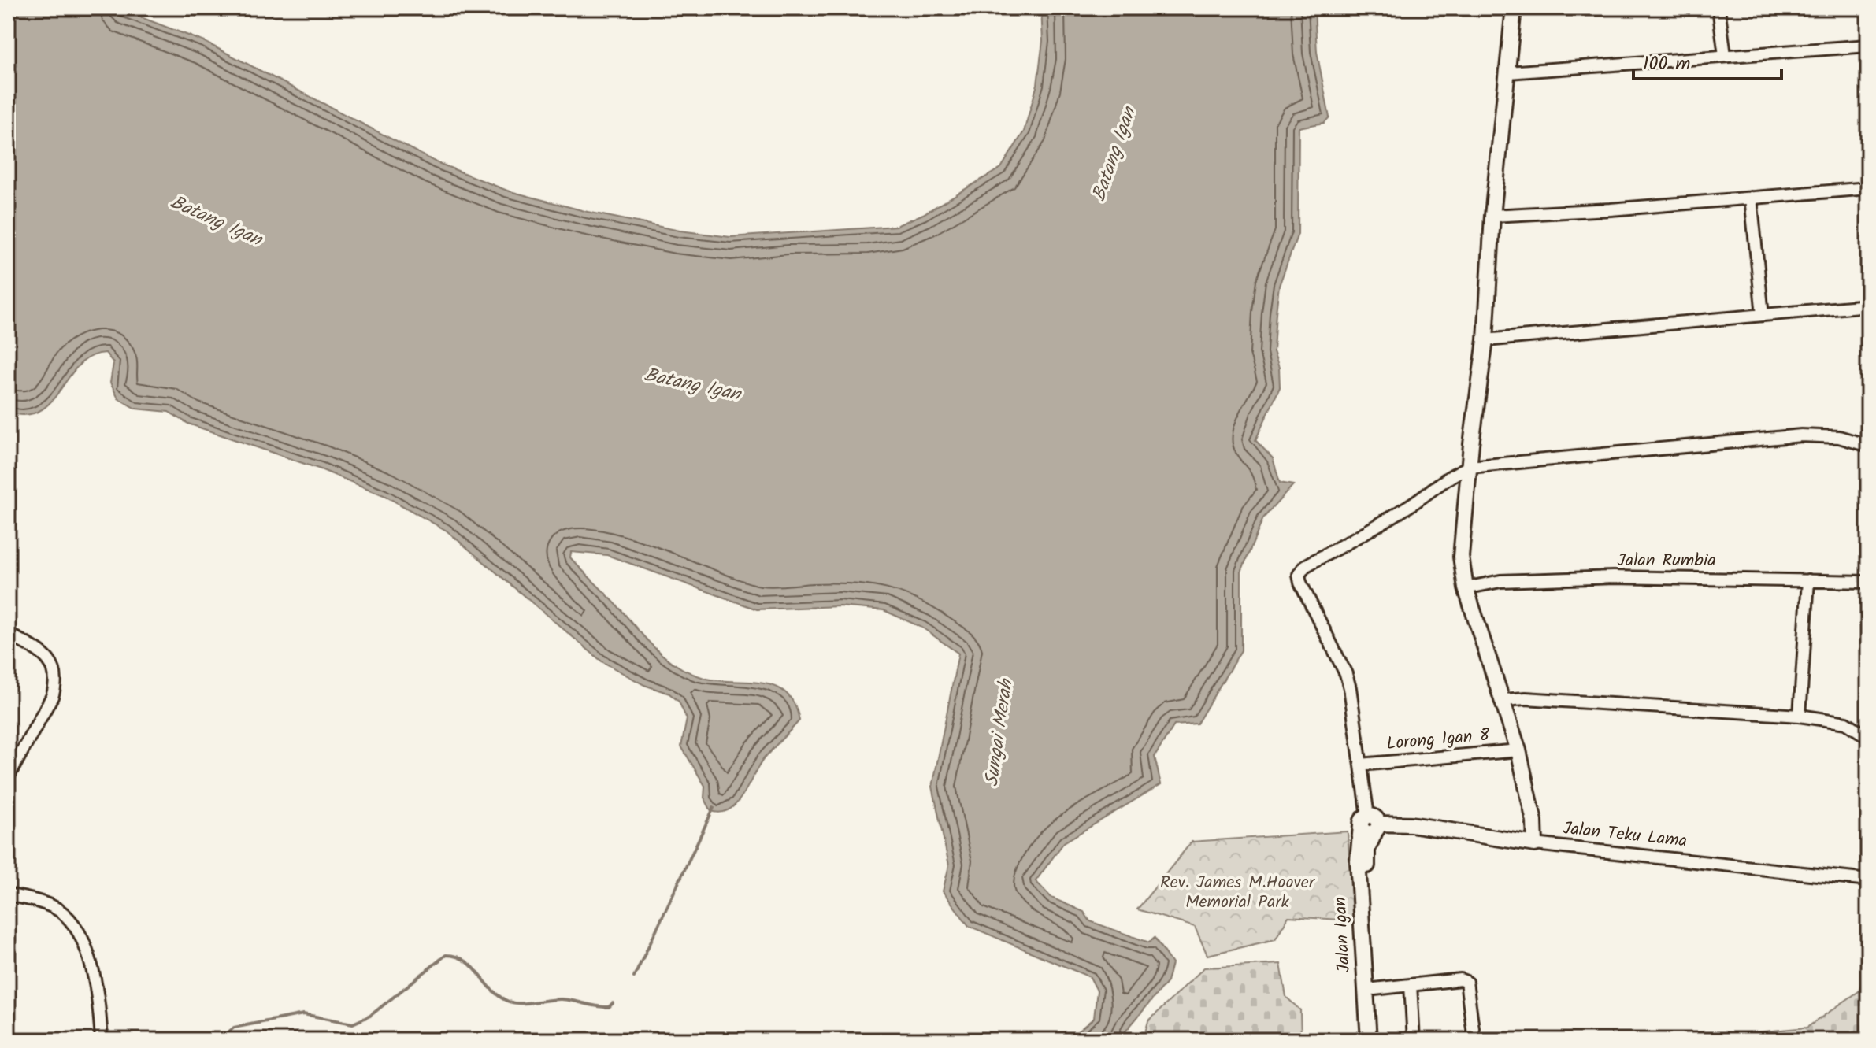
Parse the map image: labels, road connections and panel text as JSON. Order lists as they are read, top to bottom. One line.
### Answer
{"streets":{"street":["Jalan Rumbia","Lorong Igan 8","Jalan Teku Lama","Jalan Igan"]},"crossings":[["Jalan Teku Lama","Jalan Igan"]],"water":["Batang Igan","Sungai Merah"],"parks":["Rev. James M.Hoover Memorial Park"],"scale_bar":"100 m"}
